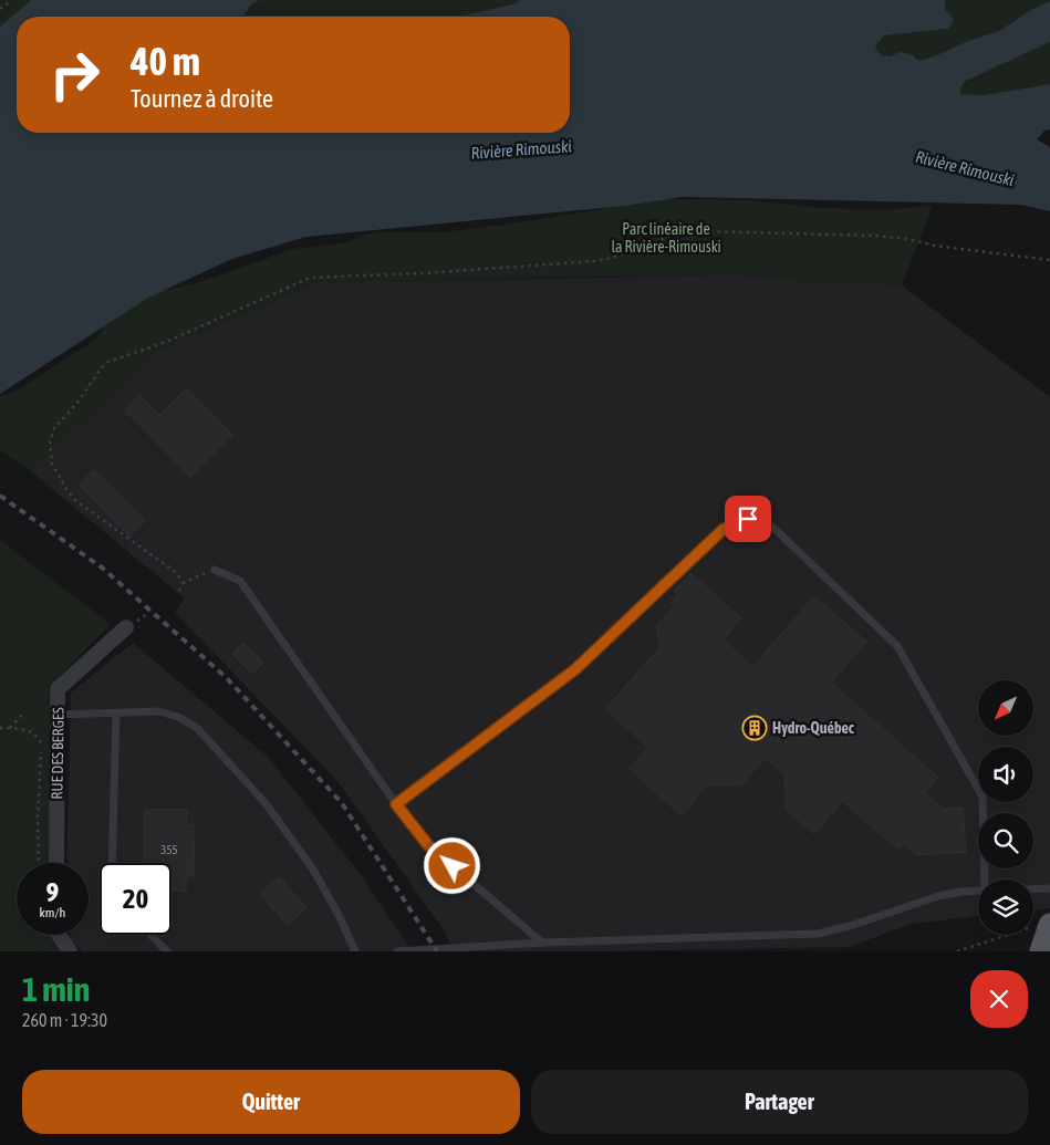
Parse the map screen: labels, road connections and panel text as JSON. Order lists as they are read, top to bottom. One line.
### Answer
{"streets":{"street":["RUE DES BERGES"]},"water":["Rivière Rimouski"],"parks":["Parc linéaire de la Rivière-Rimouski"],"places":{"building":["Hydro-Québec"]},"house_numbers":["355"],"north":"bottom left","page":{"turn":["40 m","Tournez à droite"],"speed":"9 km/h","limit":"20","heading":["1 min","260 m · 19:30"],"buttons":["Quitter","Partager"]}}
